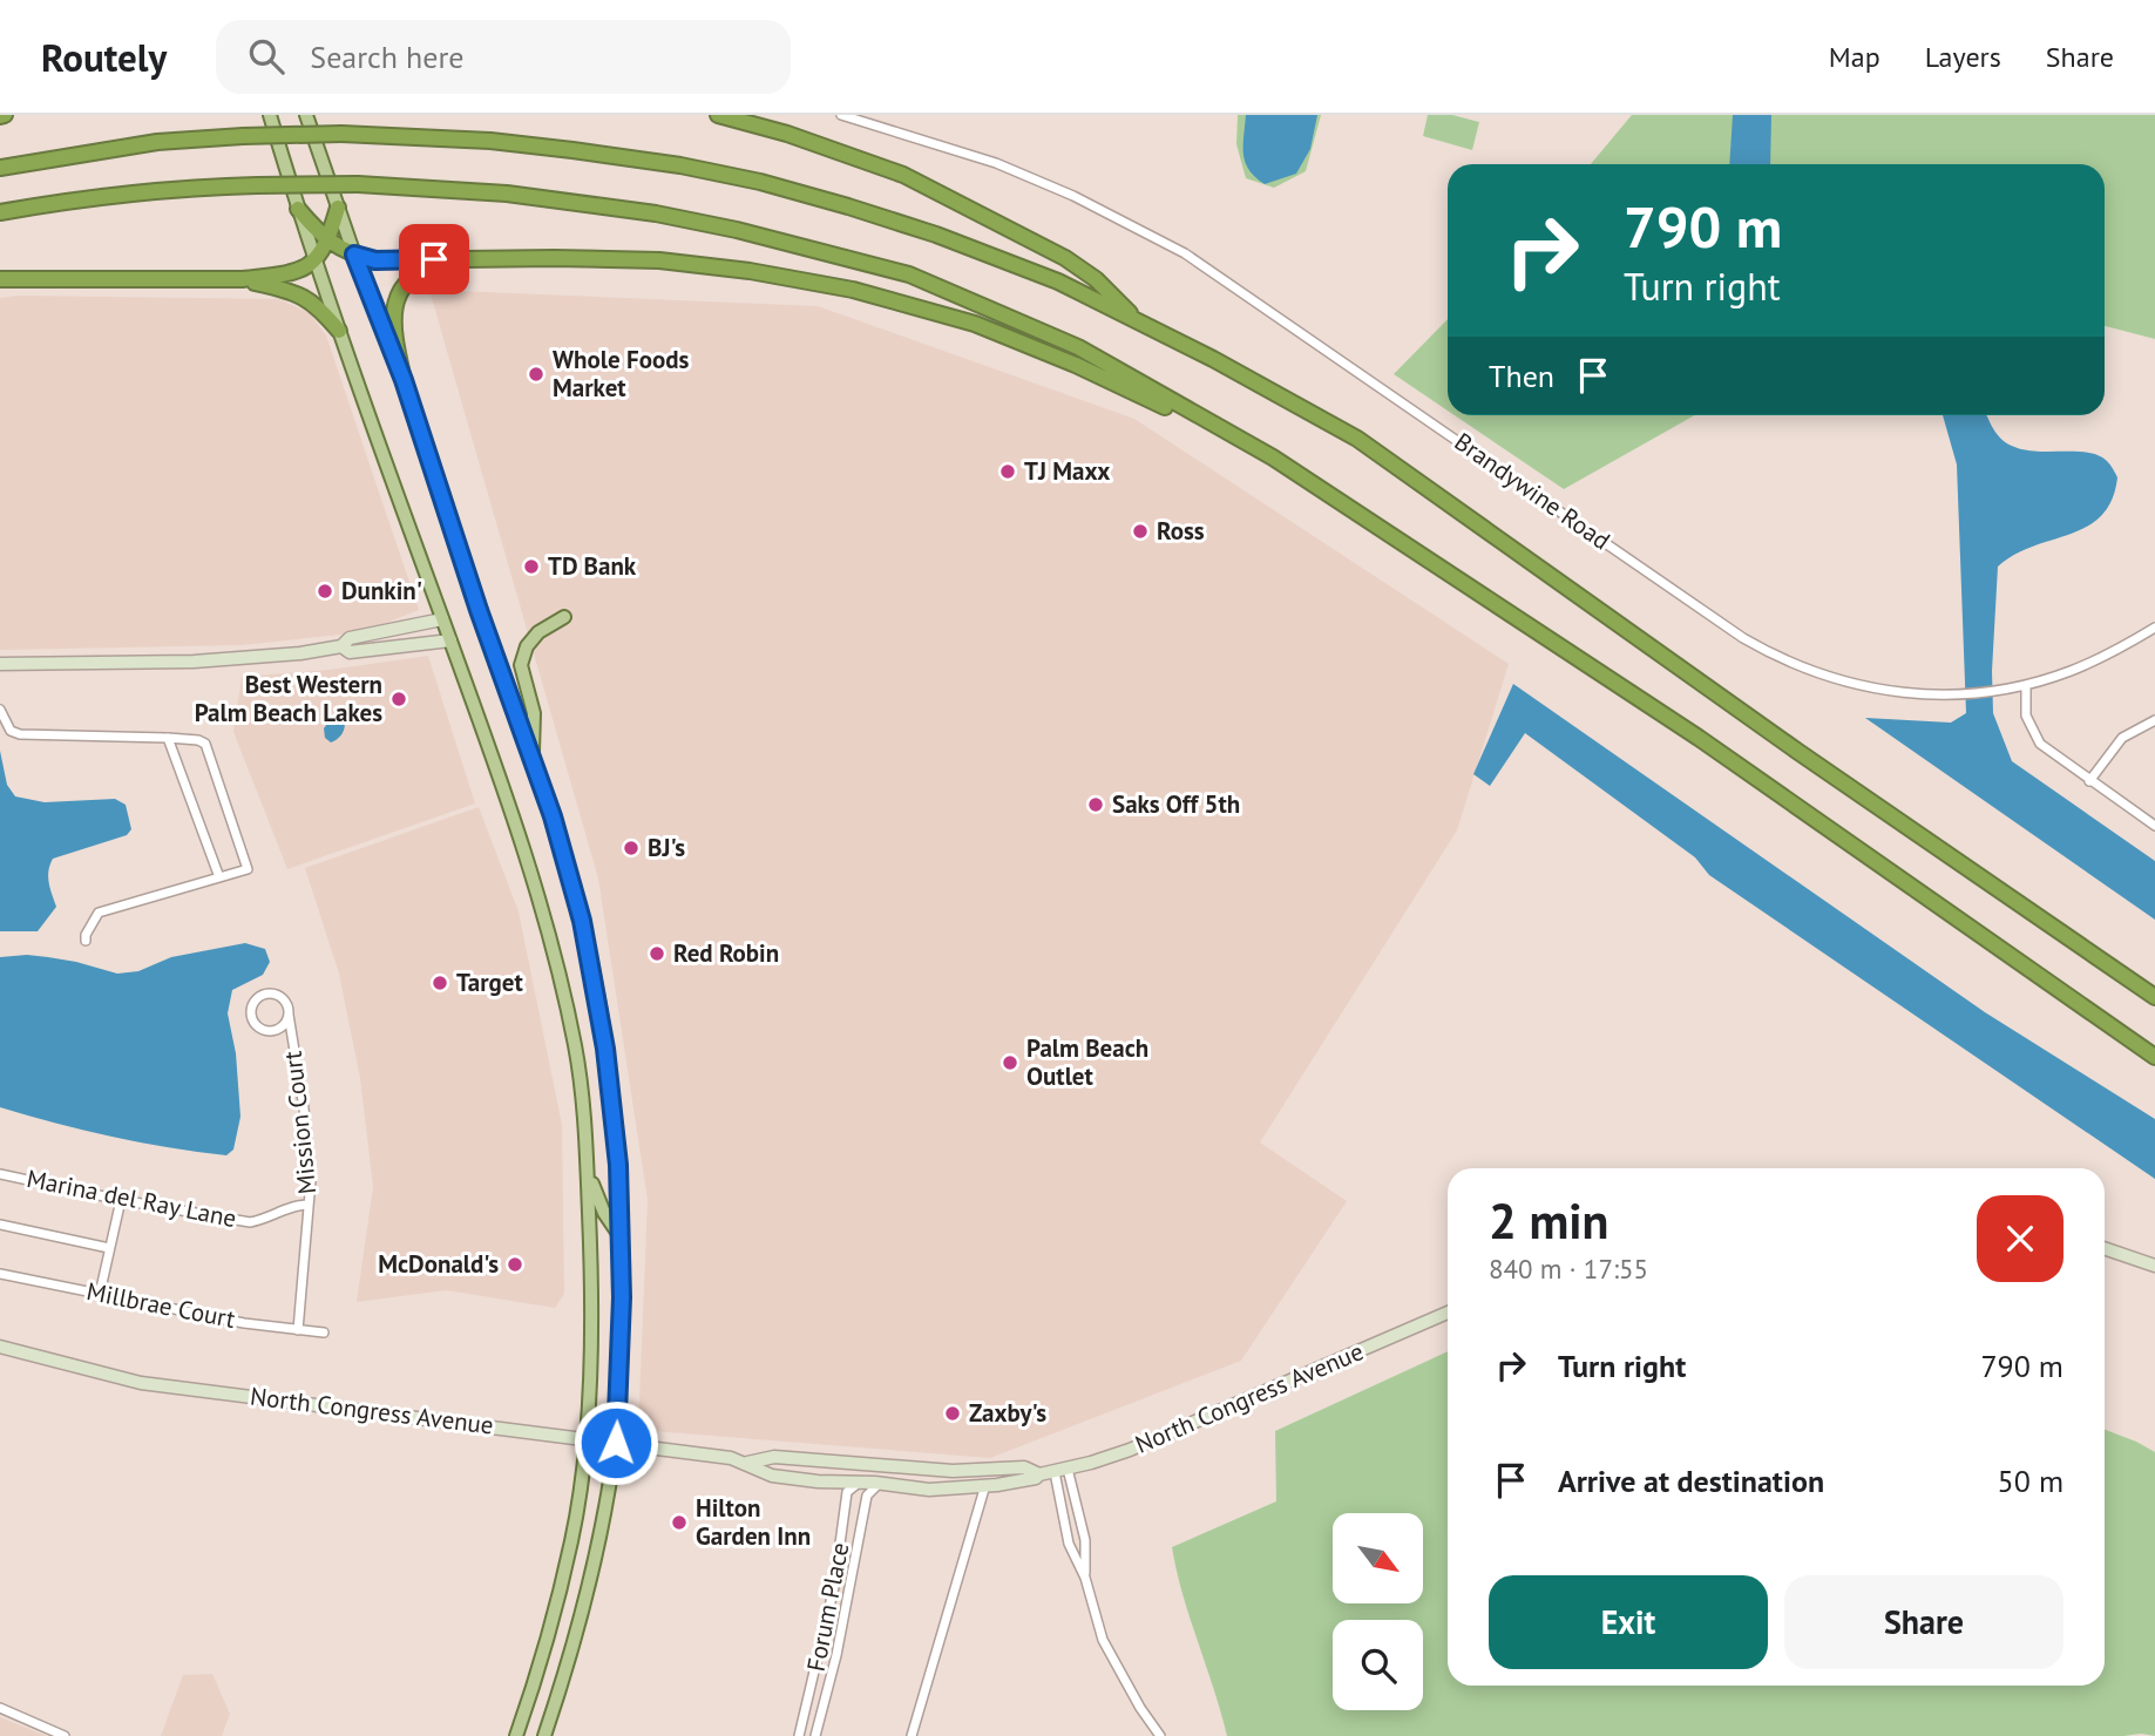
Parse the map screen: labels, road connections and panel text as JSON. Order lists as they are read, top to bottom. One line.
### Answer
{"streets":{"street":["Brandywine Road","Mission Court","Marina del Ray Lane","Millbrae Court","North Congress Avenue","Forum Place"]},"crossings":[["Mission Court","Marina del Ray Lane"],["Mission Court","Millbrae Court"],["North Congress Avenue","Forum Place"]],"places":["Whole Foods Market","TJ Maxx","Ross","TD Bank","Dunkin'","Best Western Palm Beach Lakes","Saks Off 5th","BJ's","Red Robin","Target","Palm Beach Outlet","McDonald's","Zaxby's","Hilton Garden Inn"],"north":"bottom right","page":{"header":"Routely","search":"Search here","nav":["Map","Layers","Share"],"turn":["790 m","Turn right"],"then":"Then","heading":["2 min","840 m · 17:55"],"list":[{"name":"Turn right","value":"790 m"},{"name":"Arrive at destination","value":"50 m"}],"buttons":["Exit","Share"]}}
